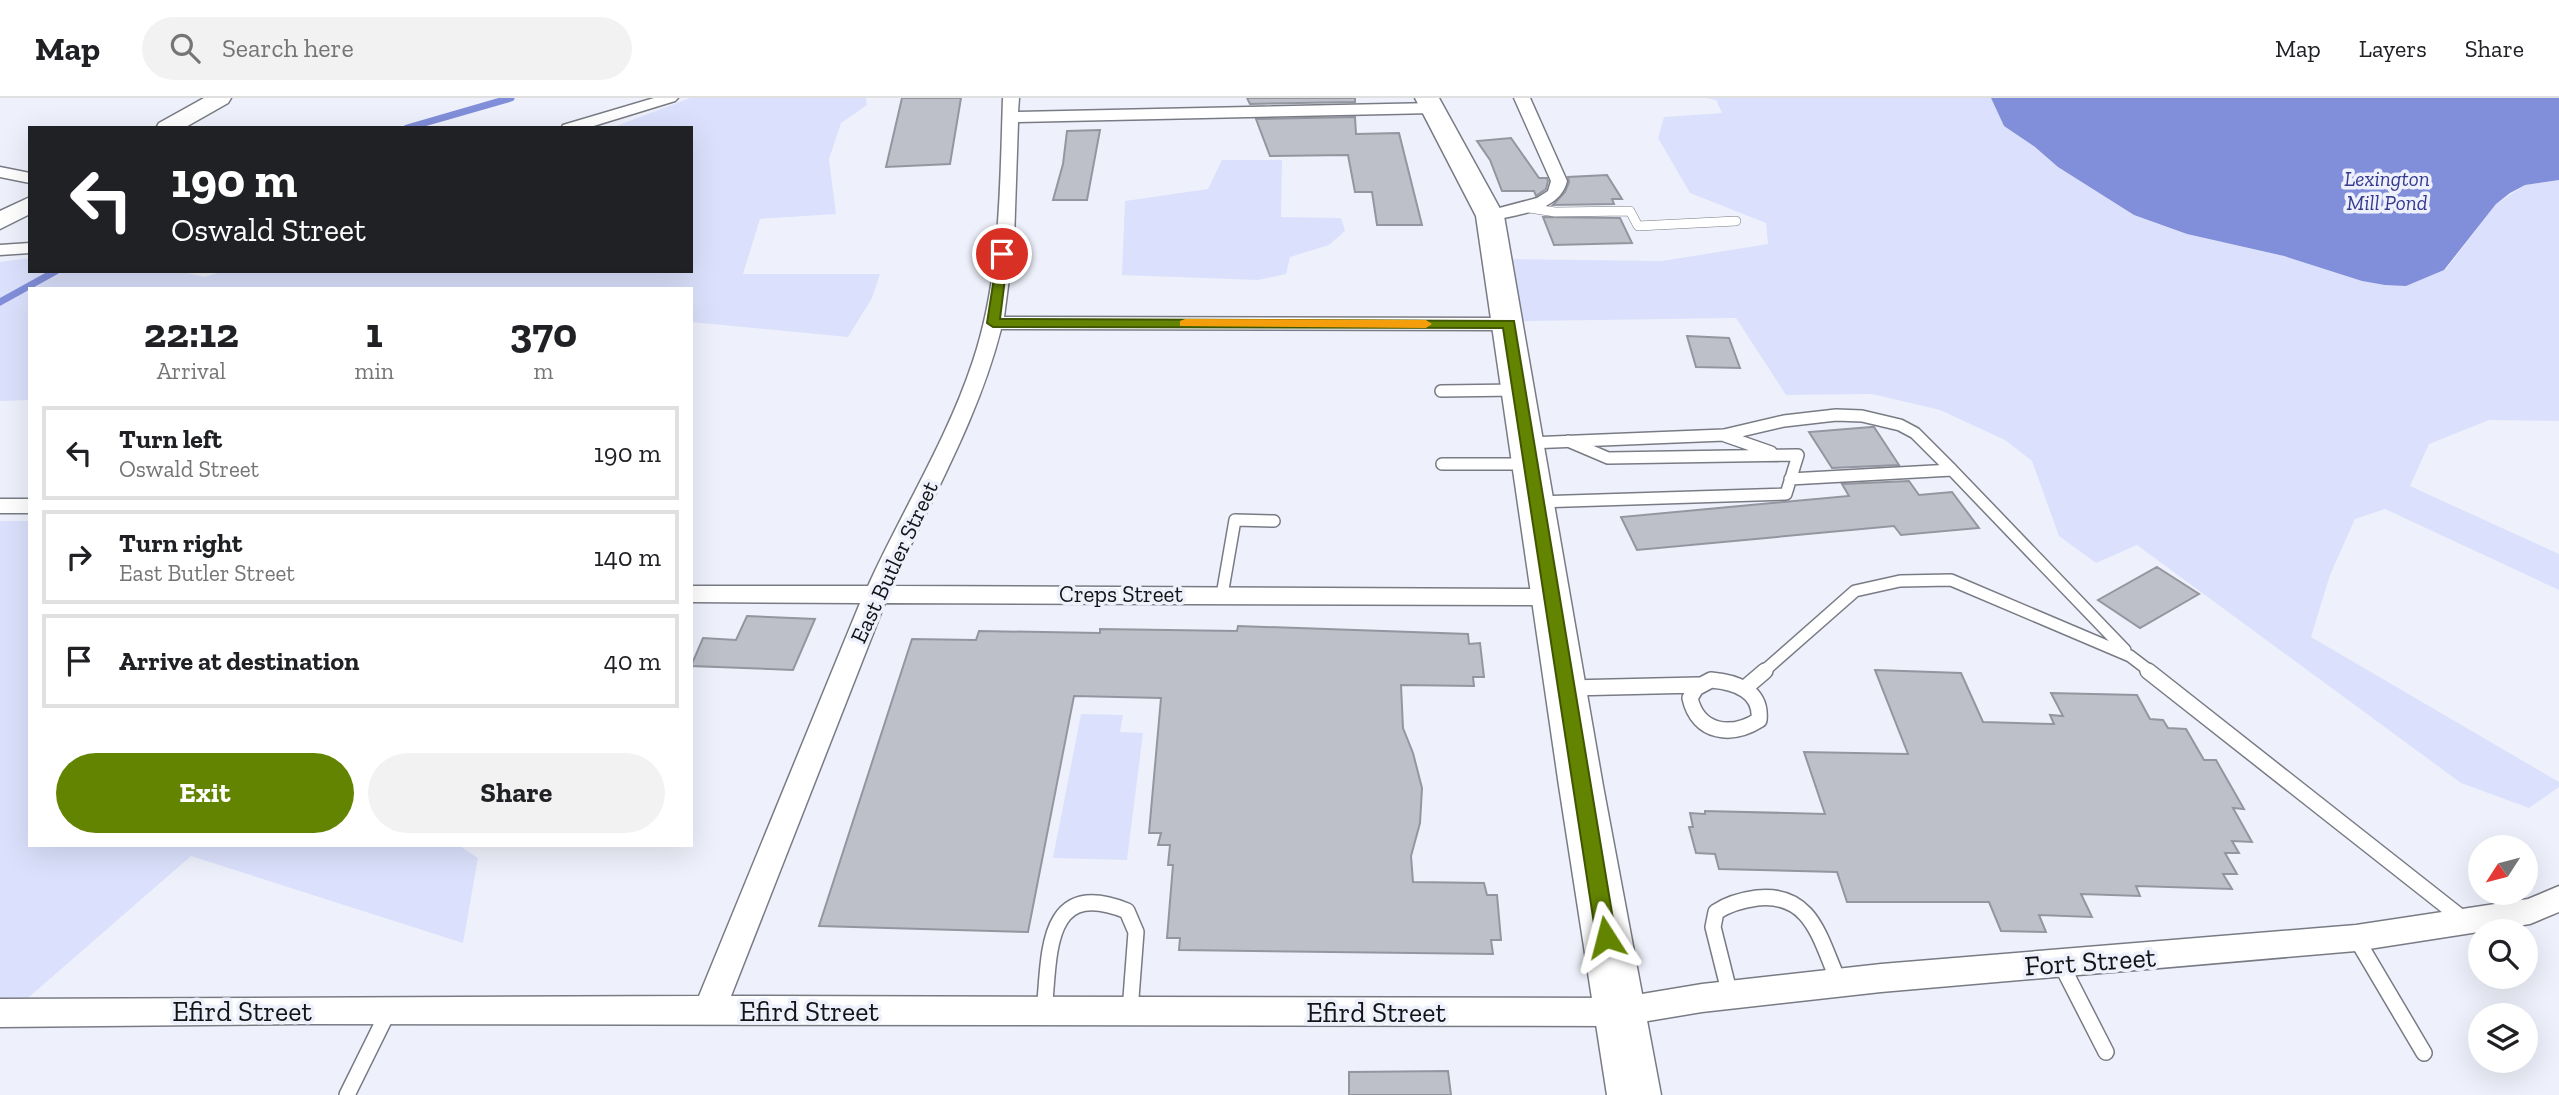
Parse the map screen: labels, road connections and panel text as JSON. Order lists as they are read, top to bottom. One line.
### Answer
{"streets":{"street":["East Butler Street","Creps Street","Fort Street","Efird Street"]},"crossings":[["East Butler Street","Creps Street"],["East Butler Street","Efird Street"],["Fort Street","Efird Street"]],"water":["Lexington Mill Pond"],"north":"bottom left","page":{"header":"Map","search":"Search here","nav":["Map","Layers","Share"],"turn":["190 m","Oswald Street"],"eta":["22:12","Arrival","1","min","370","m"],"list":[{"name":"Turn left","note":"Oswald Street","value":"190 m"},{"name":"Turn right","note":"East Butler Street","value":"140 m"},{"name":"Arrive at destination","value":"40 m"}],"buttons":["Exit","Share"]}}
